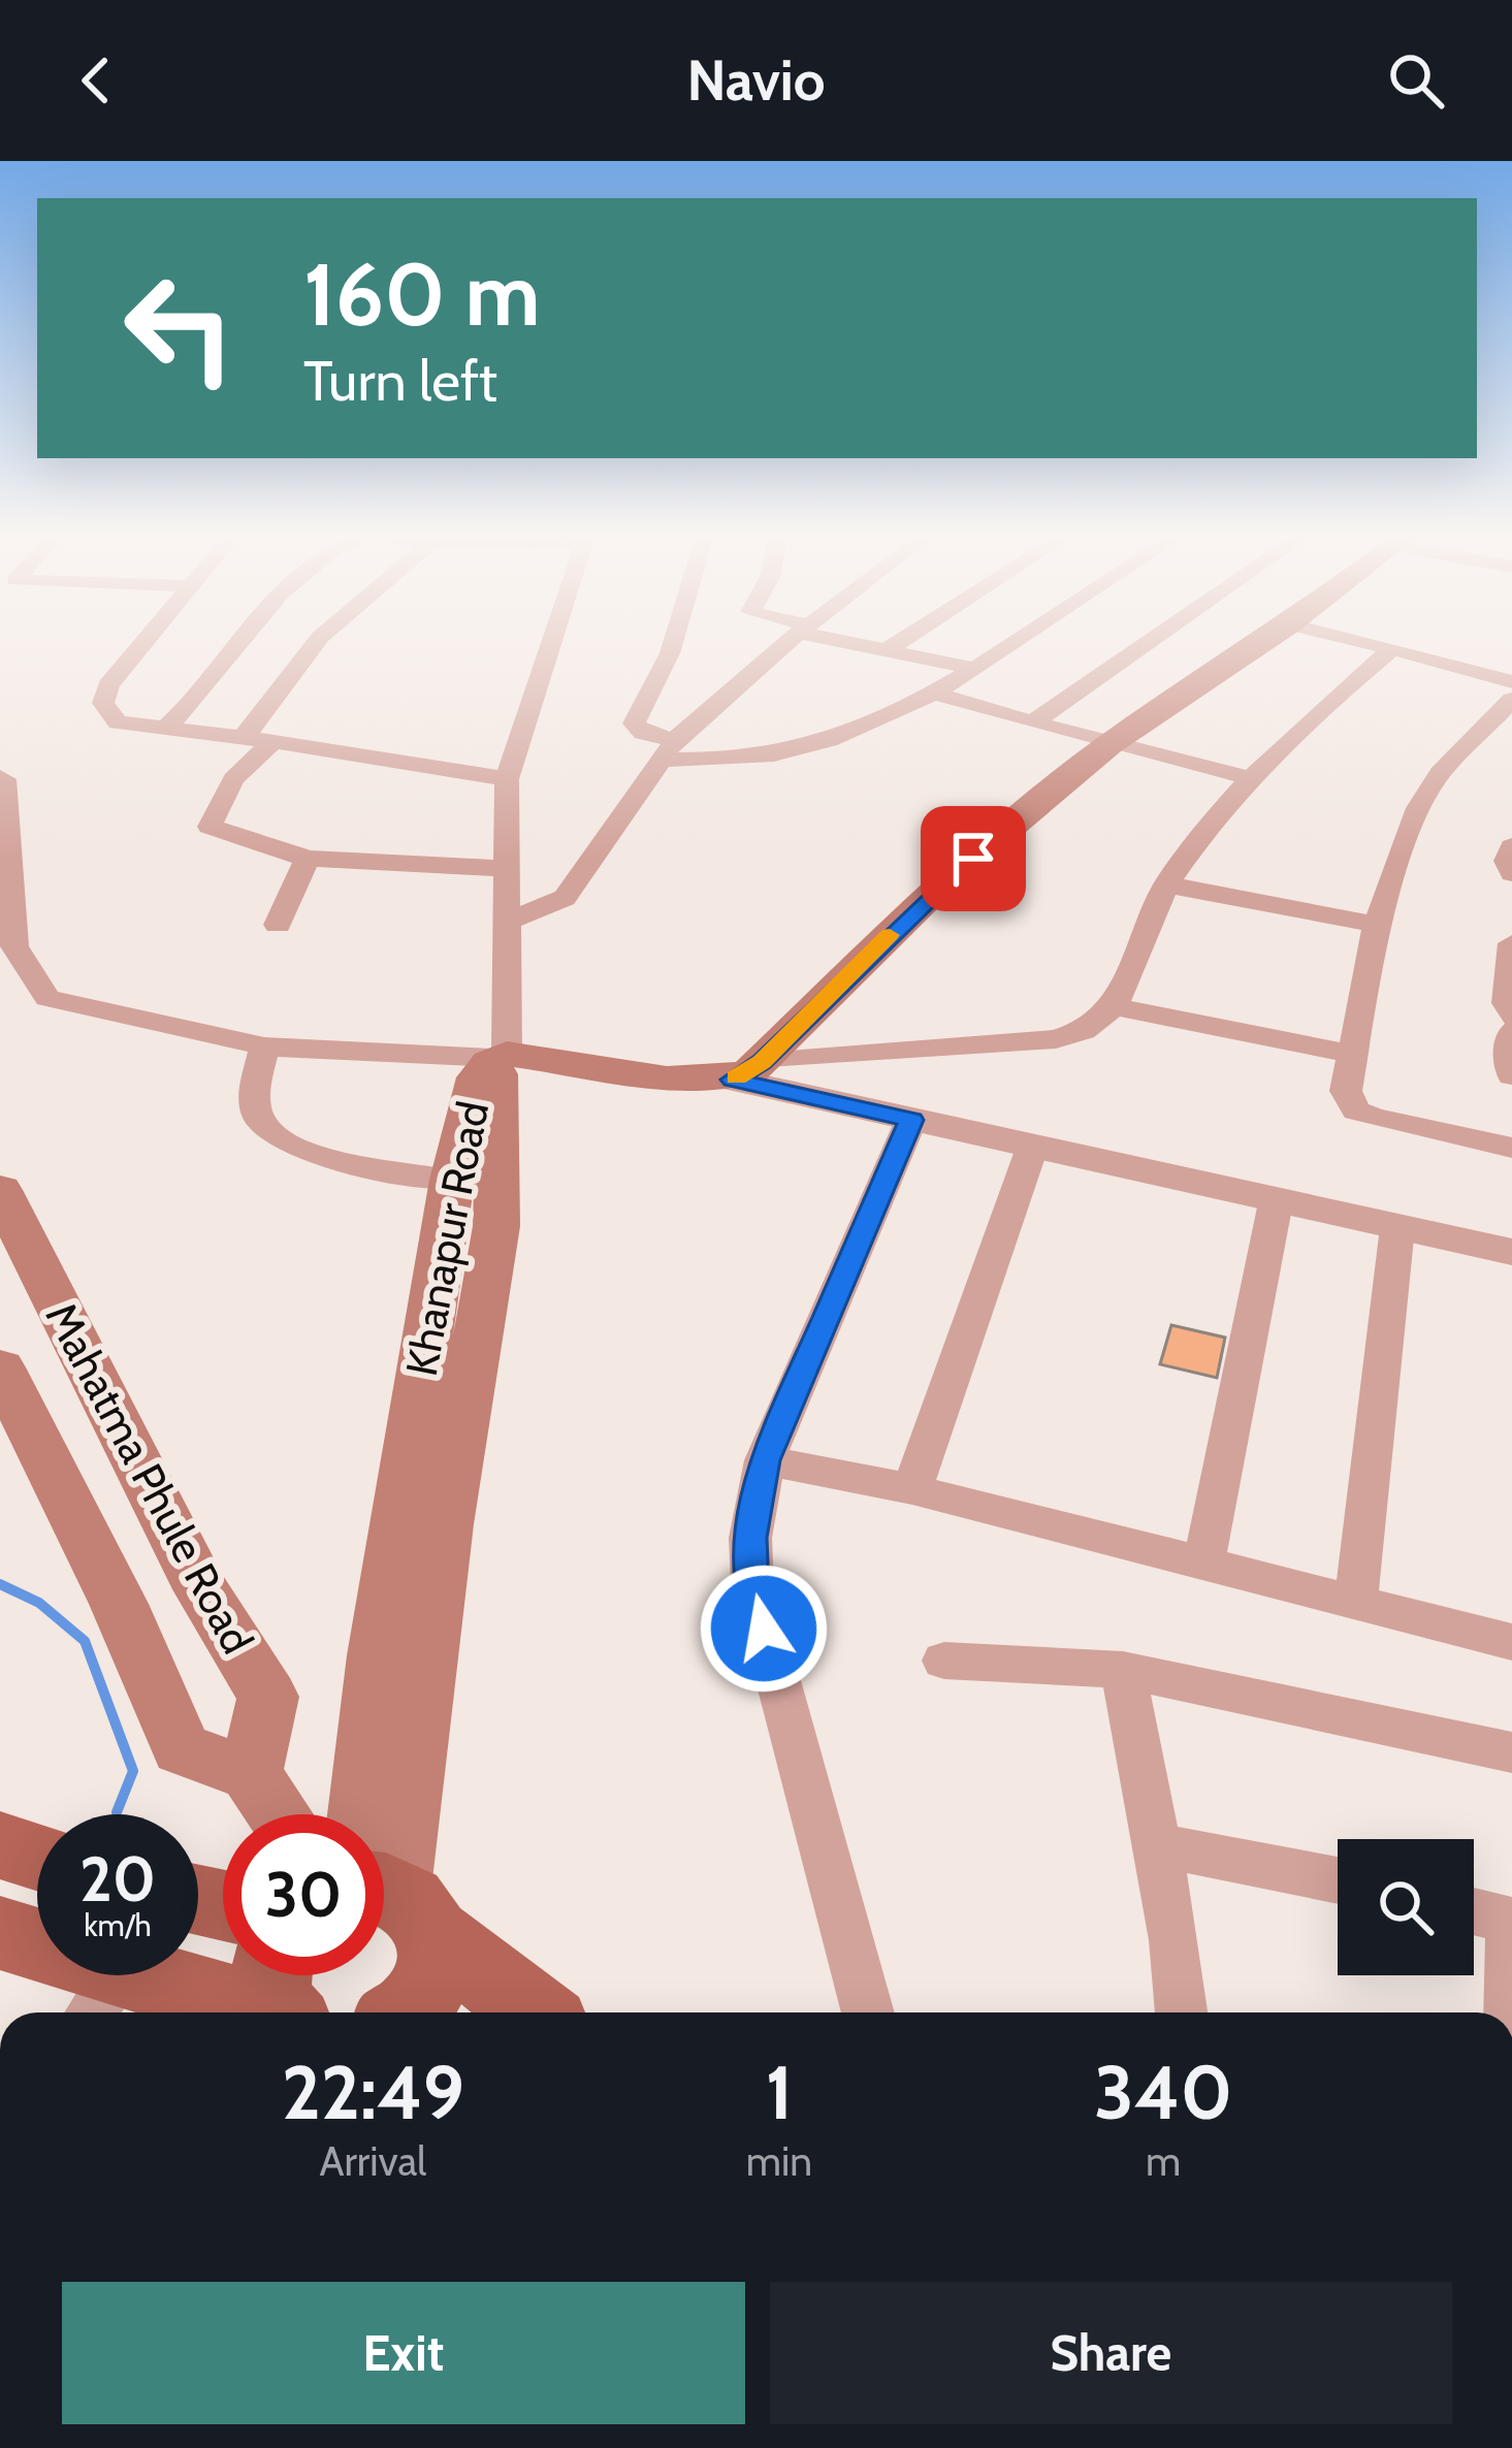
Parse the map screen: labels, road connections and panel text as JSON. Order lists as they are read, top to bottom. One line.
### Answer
{"streets":{"main road":["Khanapur Road","Mahatma Phule Road"]},"page":{"header":"Navio","turn":["160 m","Turn left"],"speed":"20 km/h","limit":"30","eta":["22:49","Arrival","1","min","340","m"],"buttons":["Exit","Share"]}}
